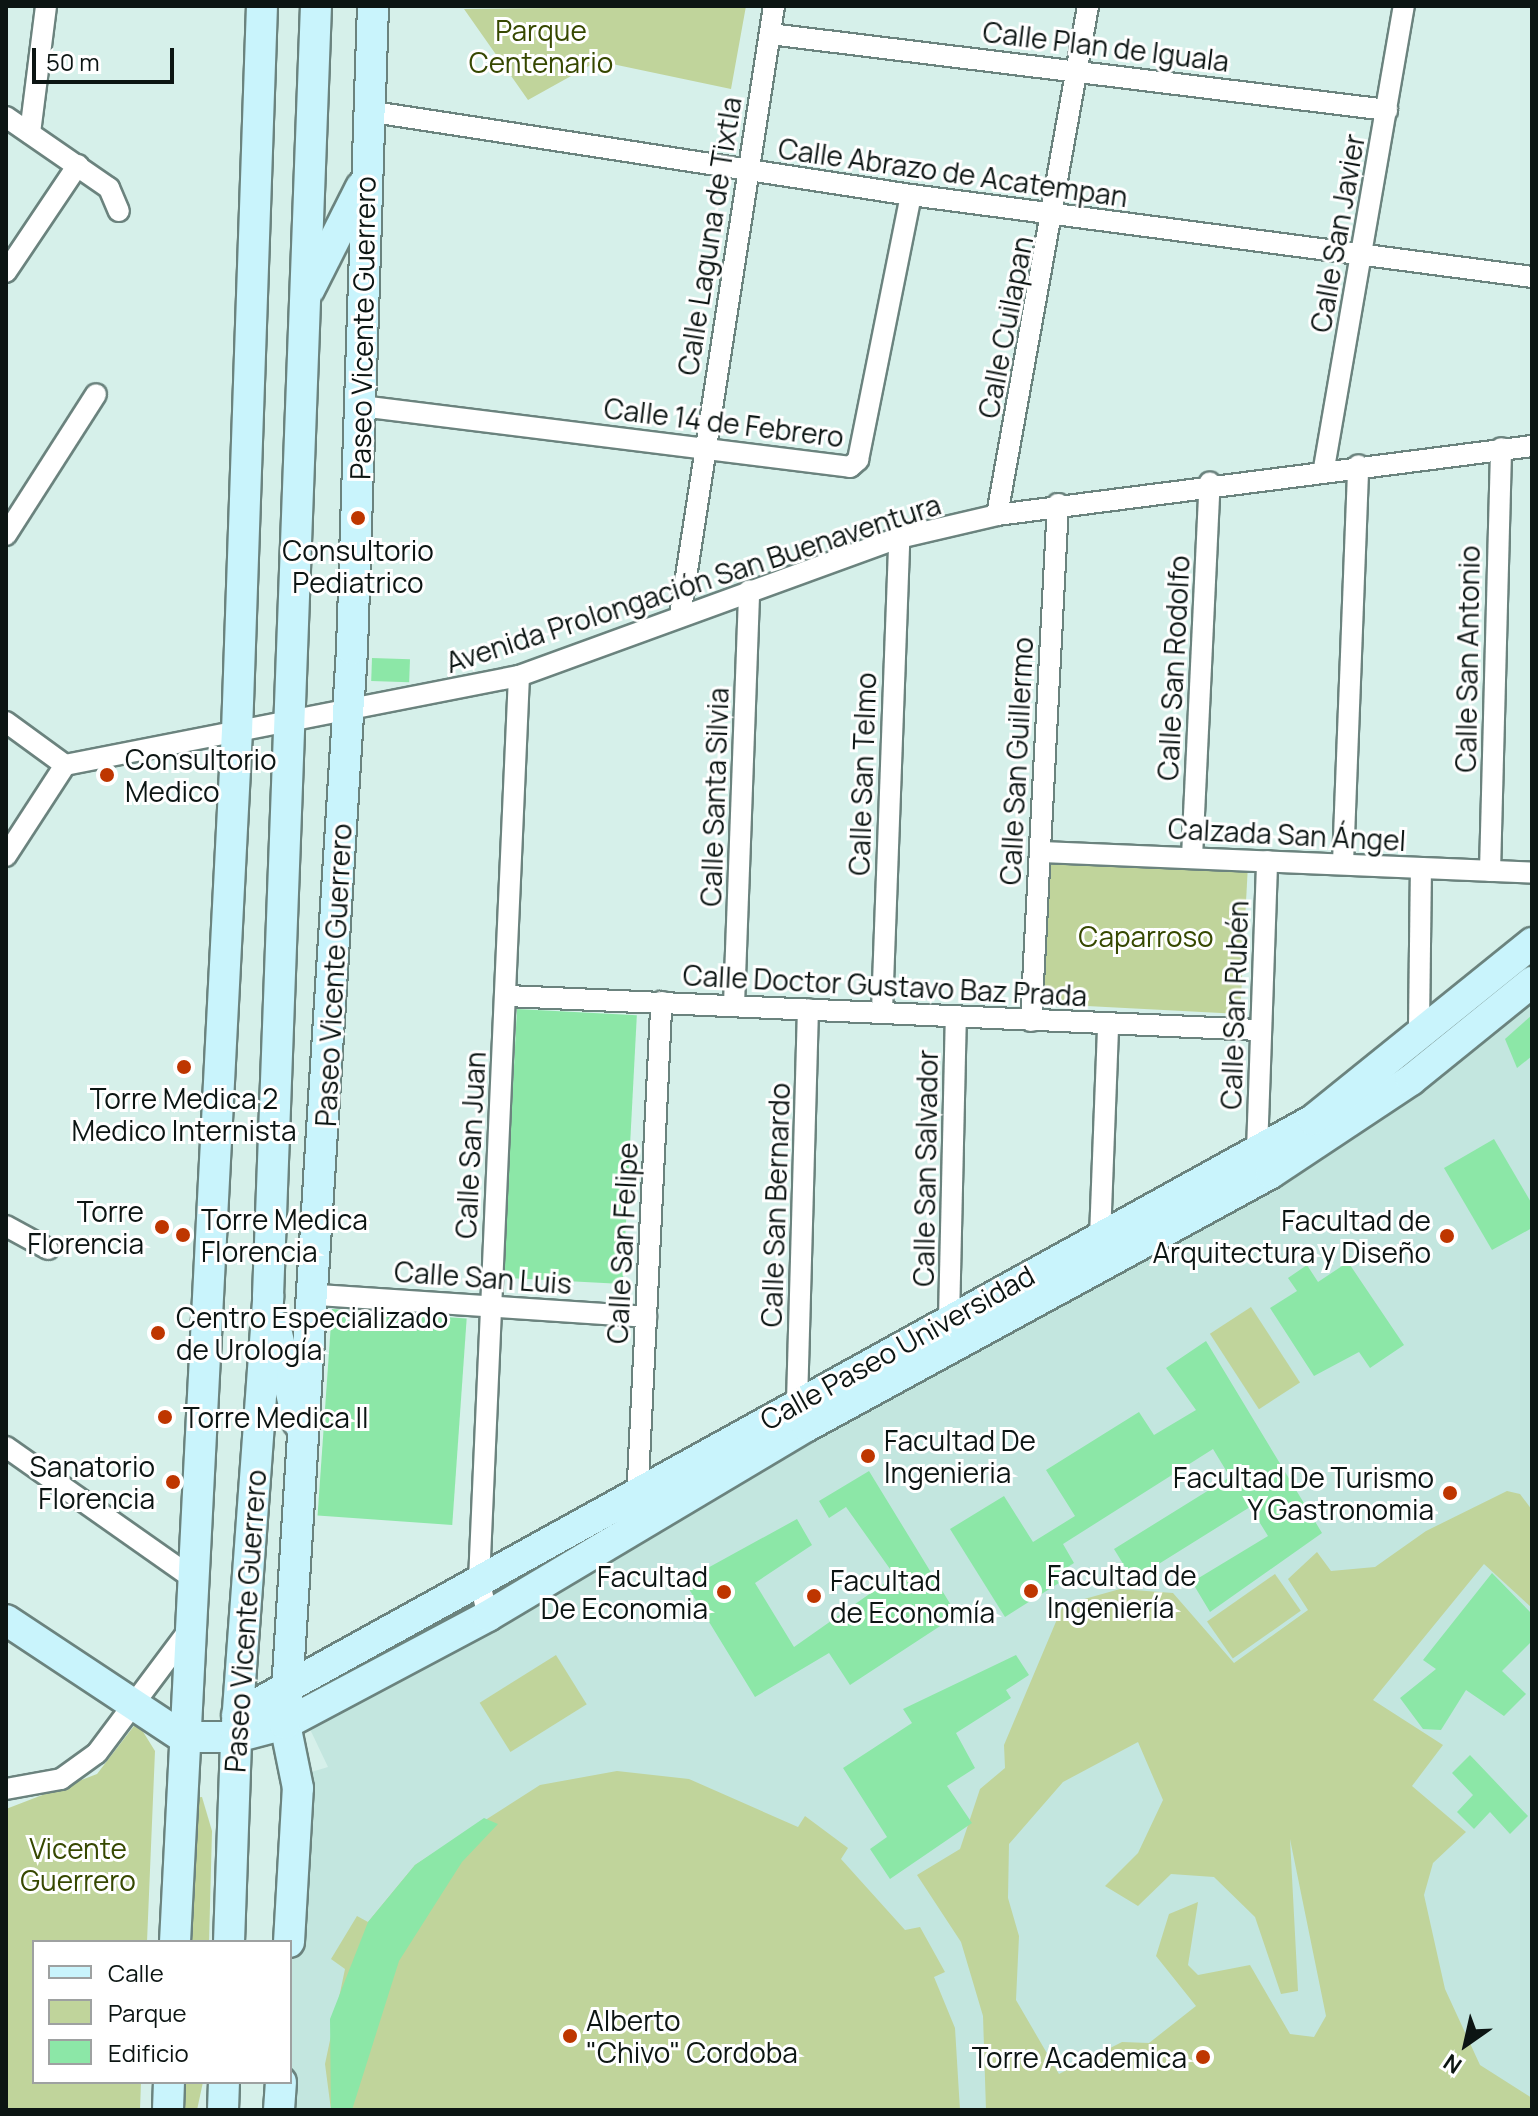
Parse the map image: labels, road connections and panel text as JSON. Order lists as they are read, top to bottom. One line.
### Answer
{"streets":{"main road":["Paseo Vicente Guerrero","Calle Paseo Universidad"],"street":["Calle Plan de Iguala","Calle Abrazo de Acatempan","Calle San Javier","Calle Laguna de Tixtla","Calle Cuilapan","Calle 14 de Febrero","Avenida Prolongación San Buenaventura","Calle San Antonio","Calle San Rodolfo","Calle San Guillermo","Calle San Telmo","Calle Santa Silvia","Calzada San Ángel","Calle Doctor Gustavo Baz Prada","Calle San Rubén","Calle San Juan","Calle San Salvador","Calle San Bernardo","Calle San Felipe","Calle San Luis"]},"crossings":[["Calle Plan de Iguala","Calle San Javier"],["Calle Plan de Iguala","Calle Laguna de Tixtla"],["Calle Plan de Iguala","Calle Cuilapan"],["Calle Abrazo de Acatempan","Calle San Javier"],["Calle Abrazo de Acatempan","Calle Laguna de Tixtla"],["Calle Abrazo de Acatempan","Calle Cuilapan"],["Calle Abrazo de Acatempan","Paseo Vicente Guerrero"],["Calle Abrazo de Acatempan","Calle 14 de Febrero"],["Calle San Javier","Avenida Prolongación San Buenaventura"],["Calle Laguna de Tixtla","Calle 14 de Febrero"],["Calle Laguna de Tixtla","Avenida Prolongación San Buenaventura"],["Calle Cuilapan","Avenida Prolongación San Buenaventura"],["Paseo Vicente Guerrero","Calle 14 de Febrero"],["Paseo Vicente Guerrero","Avenida Prolongación San Buenaventura"],["Paseo Vicente Guerrero","Calle San Luis"],["Paseo Vicente Guerrero","Calle Paseo Universidad"],["Avenida Prolongación San Buenaventura","Calle San Antonio"],["Avenida Prolongación San Buenaventura","Calle San Rodolfo"],["Avenida Prolongación San Buenaventura","Calle San Guillermo"],["Avenida Prolongación San Buenaventura","Calle San Telmo"],["Avenida Prolongación San Buenaventura","Calle Santa Silvia"],["Avenida Prolongación San Buenaventura","Calle San Juan"],["Calle San Antonio","Calzada San Ángel"],["Calle San Rodolfo","Calzada San Ángel"],["Calle San Guillermo","Calzada San Ángel"],["Calle San Guillermo","Calle Doctor Gustavo Baz Prada"],["Calle San Telmo","Calle Doctor Gustavo Baz Prada"],["Calle Santa Silvia","Calle Doctor Gustavo Baz Prada"],["Calzada San Ángel","Calle San Rubén"],["Calle Doctor Gustavo Baz Prada","Calle San Rubén"],["Calle Doctor Gustavo Baz Prada","Calle San Juan"],["Calle Doctor Gustavo Baz Prada","Calle San Salvador"],["Calle Doctor Gustavo Baz Prada","Calle San Bernardo"],["Calle Doctor Gustavo Baz Prada","Calle San Felipe"],["Calle San Rubén","Calle Paseo Universidad"],["Calle San Juan","Calle San Luis"],["Calle San Juan","Calle Paseo Universidad"],["Calle San Salvador","Calle Paseo Universidad"],["Calle San Bernardo","Calle Paseo Universidad"],["Calle San Felipe","Calle San Luis"],["Calle San Felipe","Calle Paseo Universidad"]],"parks":["Parque Centenario","Caparroso","Vicente Guerrero"],"places":["Consultorio Pediatrico","Consultorio Medico","Torre Medica 2 Medico Internista","Torre Florencia","Torre Medica Florencia","Facultad de Arquitectura y Diseño","Centro Especializado de Urología","Torre Medica II","Facultad De Ingenieria","Sanatorio Florencia","Facultad De Turismo Y Gastronomia","Facultad de Ingeniería","Facultad De Economia","Facultad de Economía","Alberto \"Chivo\" Cordoba","Torre Academica"],"legend":["Calle","Parque","Edificio"],"scale_bar":"50 m","north":"bottom left"}
